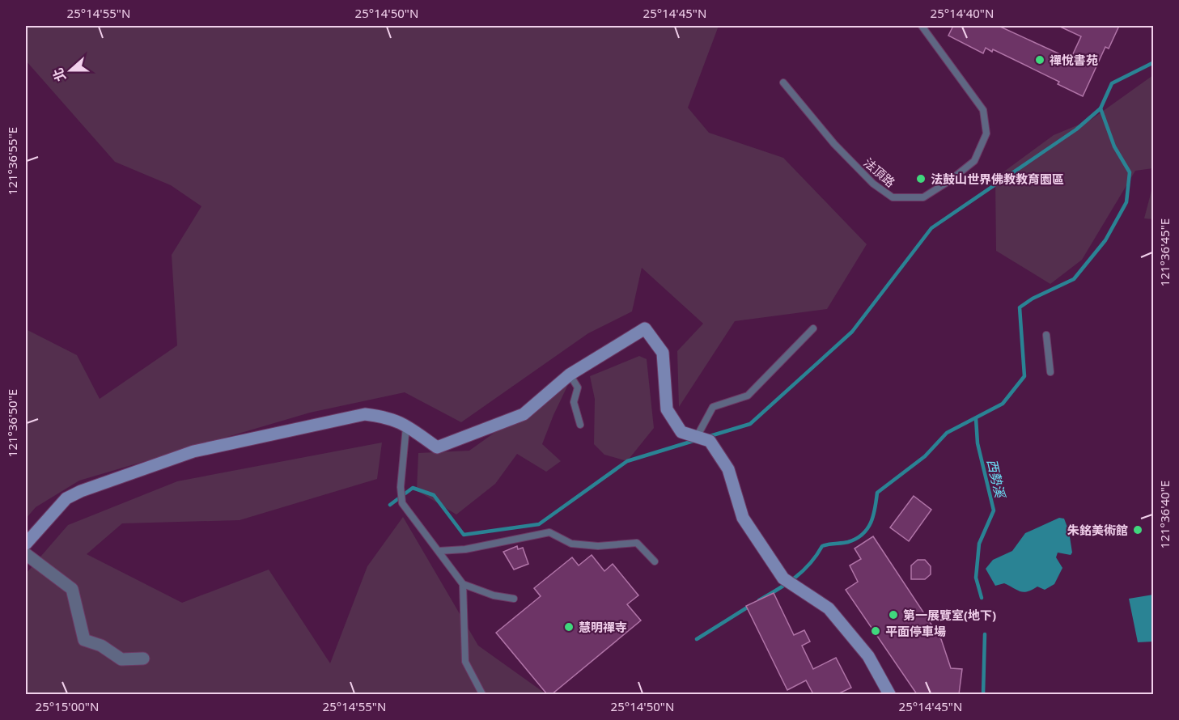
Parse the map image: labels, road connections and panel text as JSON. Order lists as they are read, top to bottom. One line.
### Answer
{"streets":{"lane":["法頂路"]},"water":["西勢溪"],"places":["禪悅書苑","法鼓山世界佛教教育園區","朱銘美術館","第一展覽室(地下)","慧明禪寺","平面停車場"],"north":"left","coordinates":["25°14'55\"N","25°14'50\"N","25°14'45\"N","25°14'40\"N","121°36'55\"E","121°36'45\"E","121°36'50\"E","121°36'40\"E","25°15'00\"N"]}
